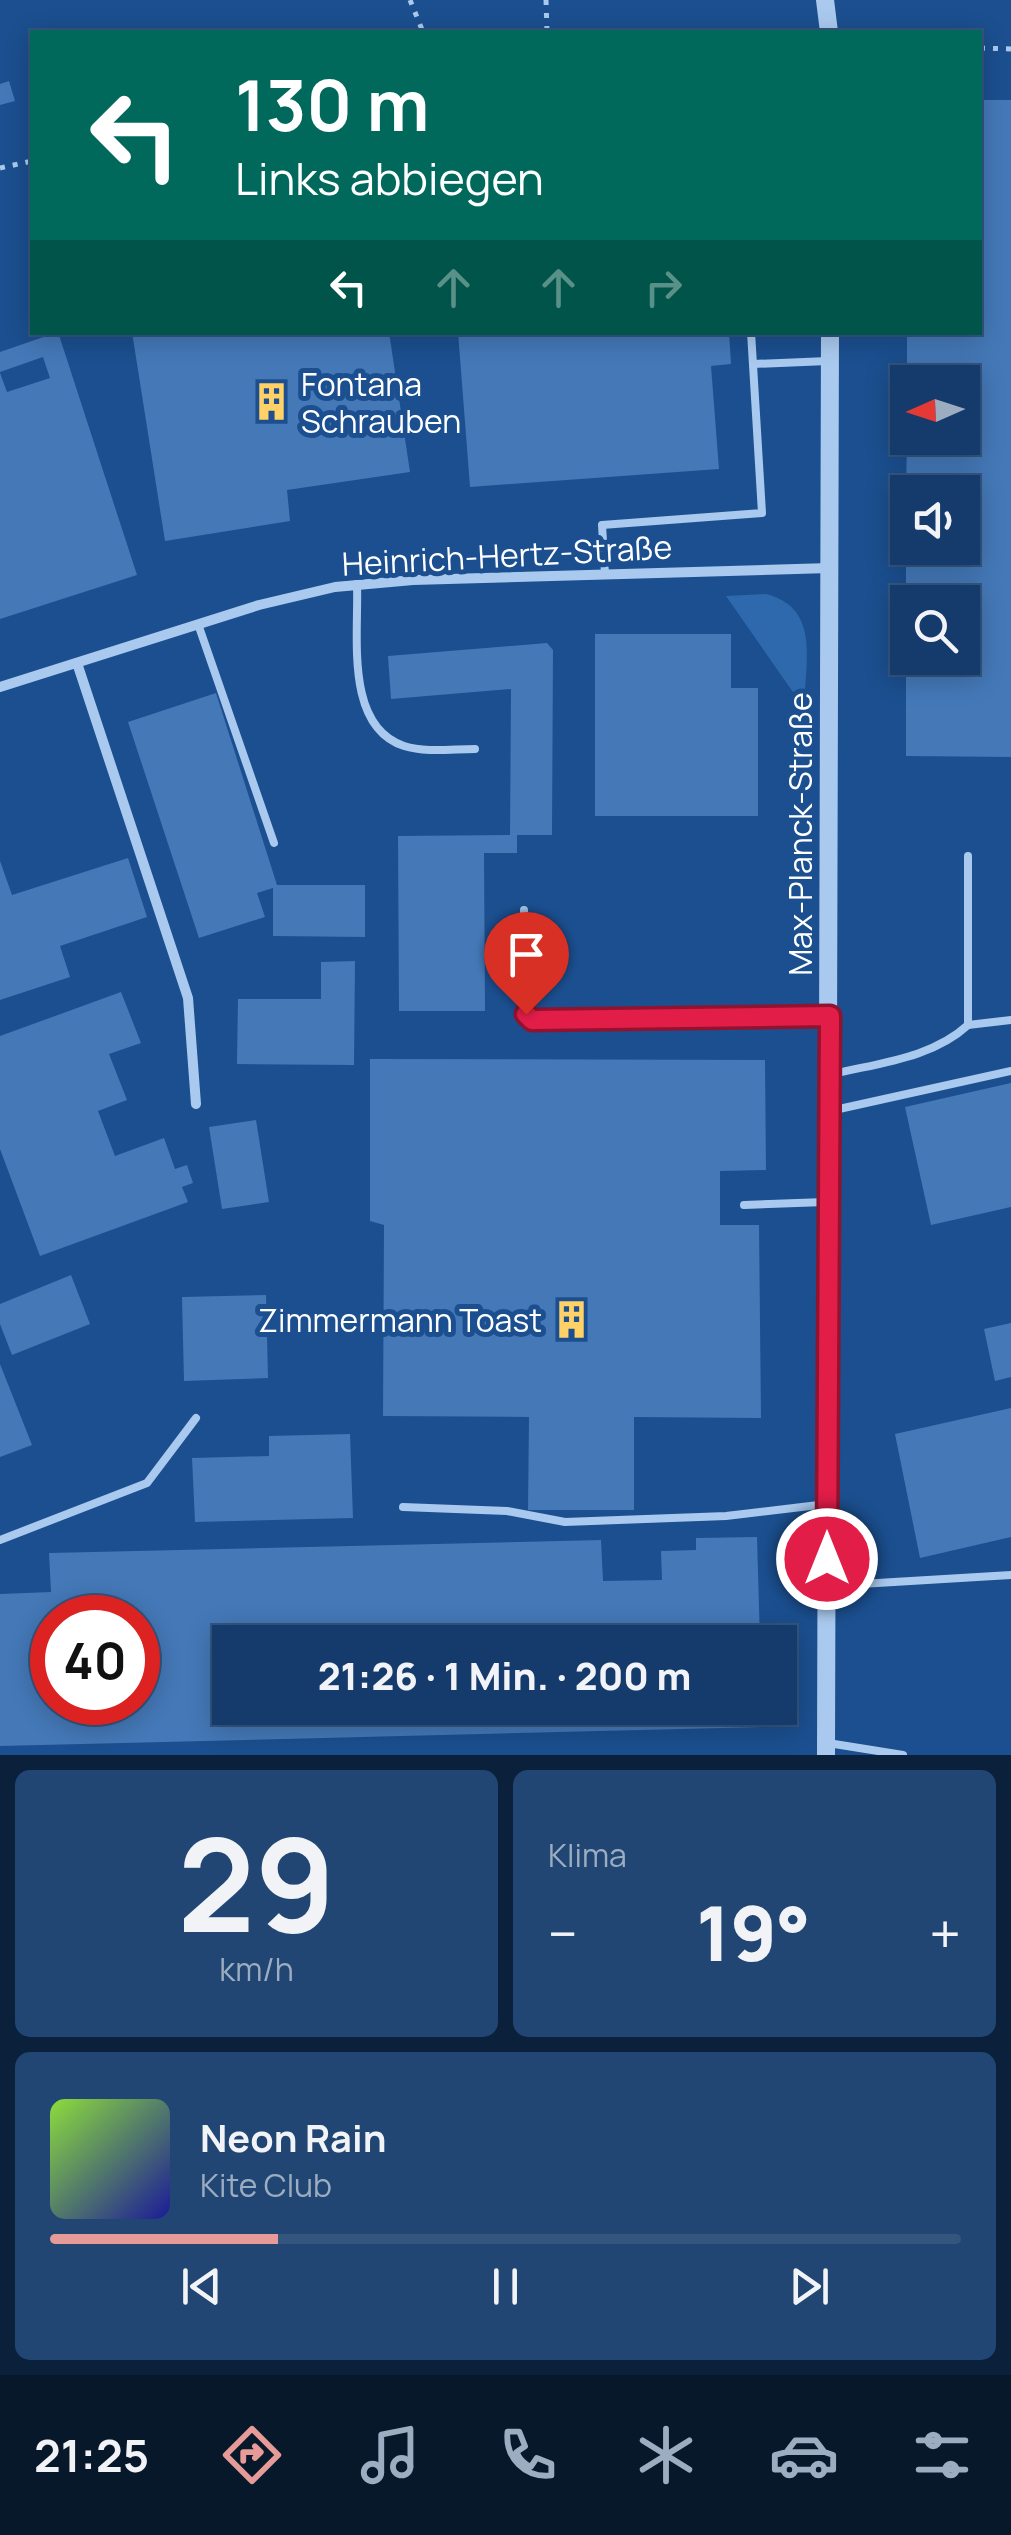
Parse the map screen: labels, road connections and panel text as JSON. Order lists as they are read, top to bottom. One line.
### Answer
{"streets":{"street":["Heinrich-Hertz-Straße","Max-Planck-Straße"]},"crossings":[["Heinrich-Hertz-Straße","Max-Planck-Straße"]],"places":{"building":["Fontana Schrauben","Zimmermann Toast"]},"north":"left","page":{"turn":["130 m","Links abbiegen"],"limit":"40","trip":"21:26 · 1 Min. · 200 m","tile":[["29","km/h"],"Klima"],"heat":["−","19°","+"],"song":["Neon Rain","Kite Club"],"tabs":"21:25"}}
